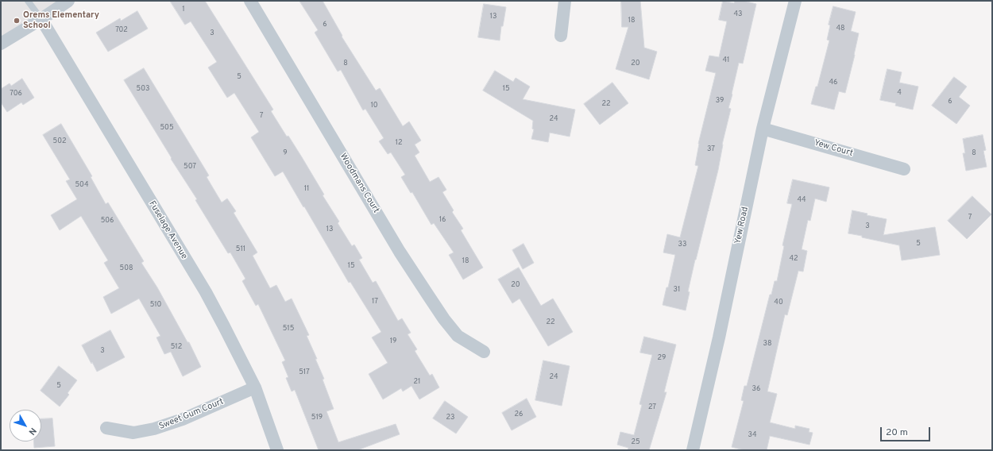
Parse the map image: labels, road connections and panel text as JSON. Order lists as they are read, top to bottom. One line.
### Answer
{"streets":{"street":["Yew Court","Woodmans Court","Yew Road","Fuselage Avenue","Sweet Gum Court"]},"crossings":[["Yew Court","Yew Road"],["Fuselage Avenue","Sweet Gum Court"]],"places":["Orems Elementary School"],"house_numbers":["1","43","13","18","6","48","702","3","41","8","20","5","46","503","15","4","706","39","6","22","10","7","24","505","502","12","37","9","8","507","504","11","44","7","16","506","3","13","5","33","511","42","18","15","508","20","31","17","40","510","22","515","19","38","512","3","29","517","24","21","5","36","27","26","519","23","34","25"],"scale_bar":"20 m","north":"bottom right"}
